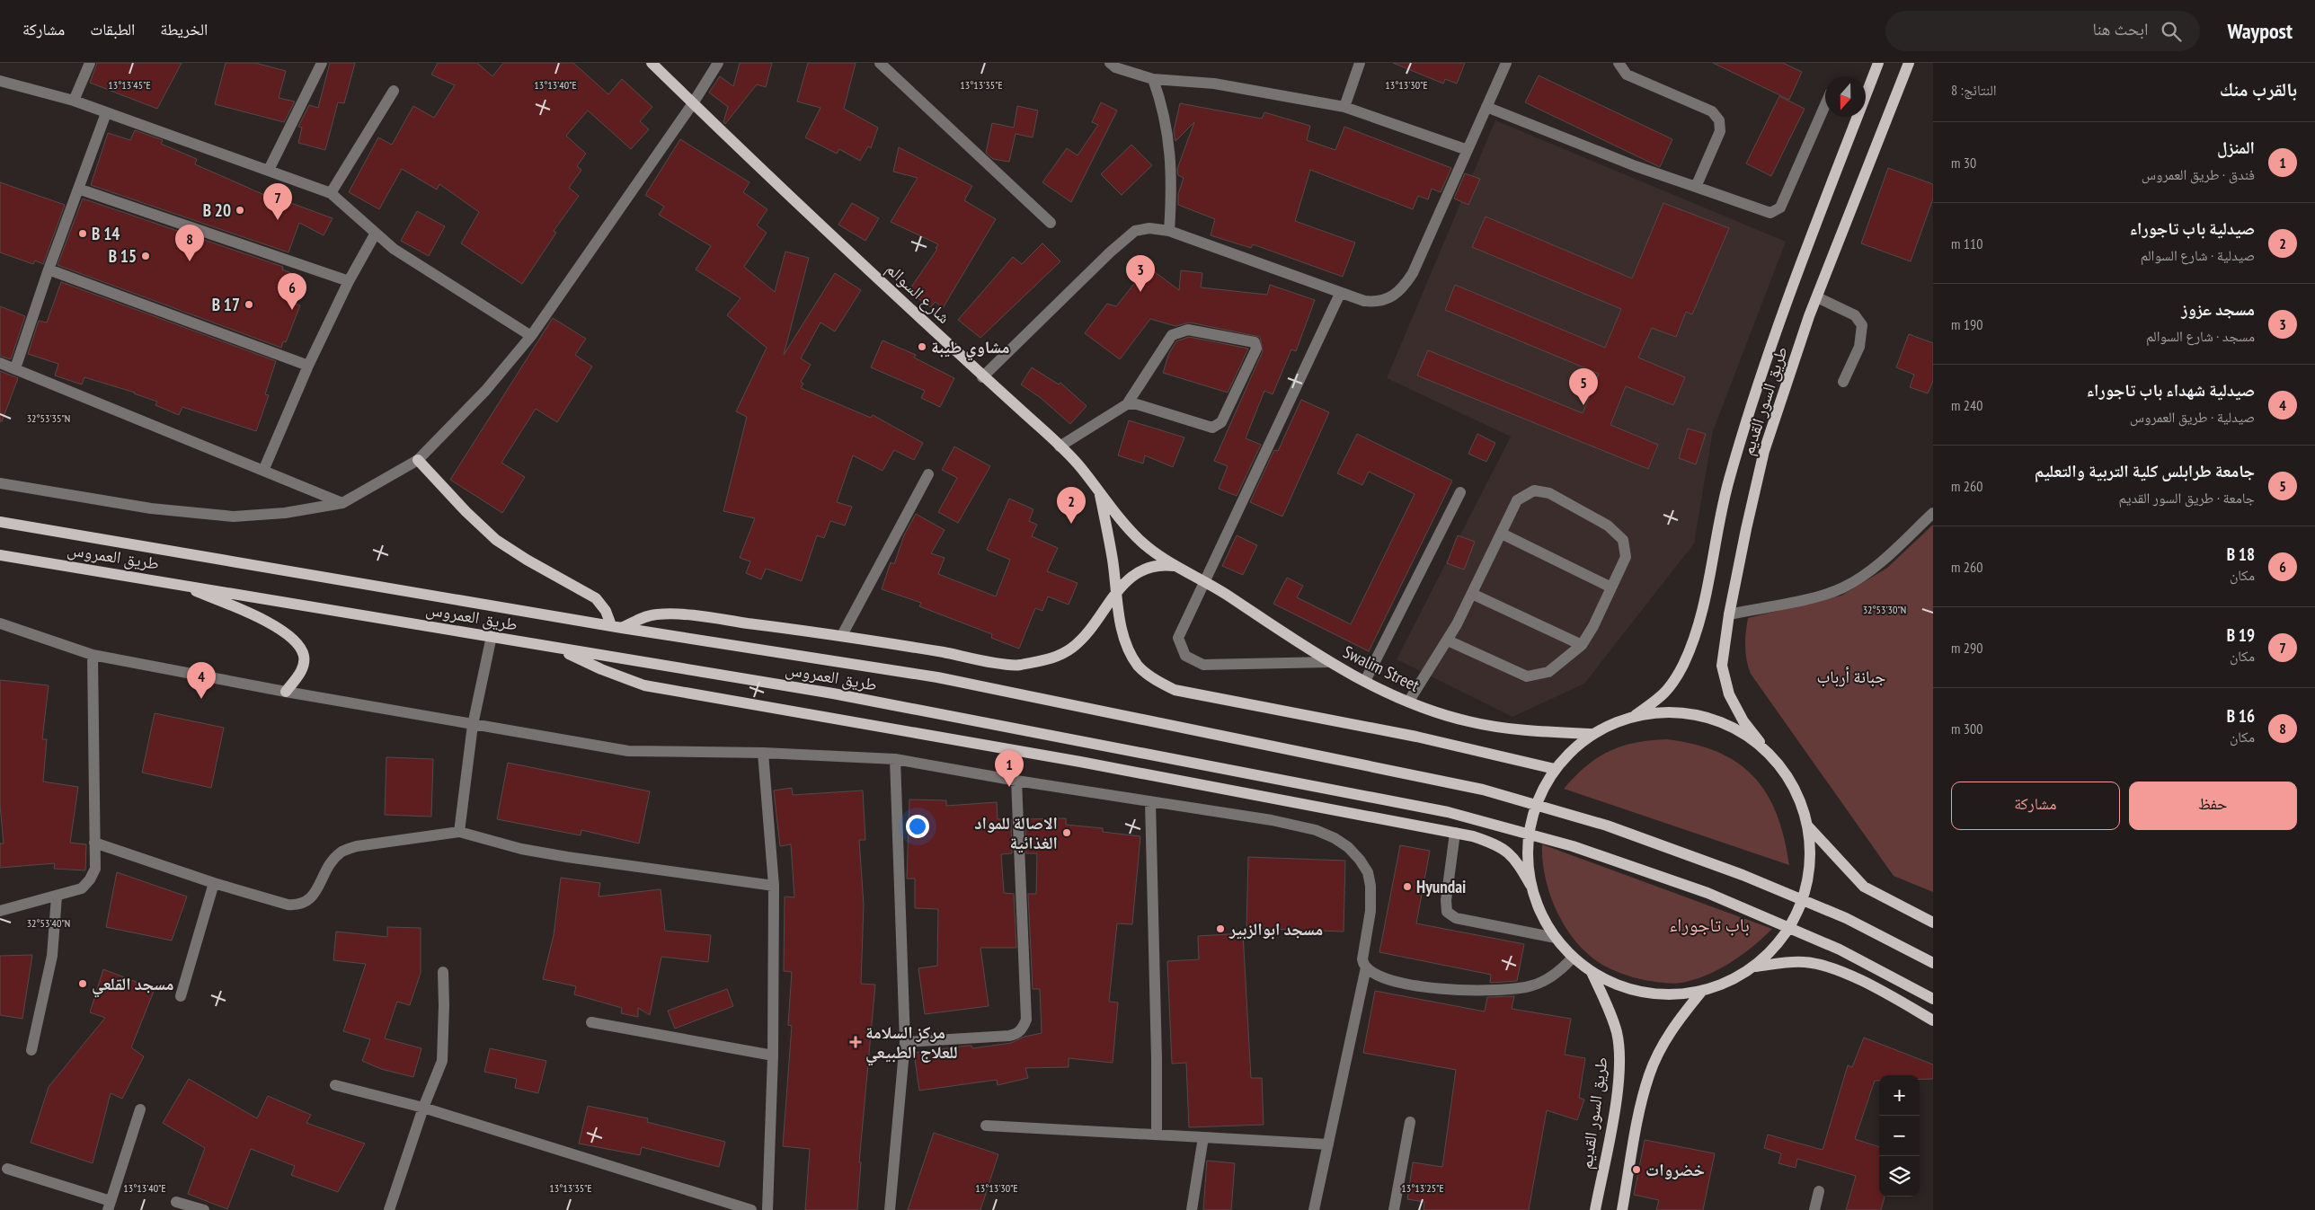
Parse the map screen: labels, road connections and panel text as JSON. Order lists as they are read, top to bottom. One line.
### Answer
{"streets":{"main road":["شارع السوالم","طريق السور القديم","طريق العمروس","Swalim Street"]},"crossings":[["شارع السوالم","Swalim Street"]],"districts":["باب تاجوراء"],"parks":["جبانة أرباب"],"places":{"other":["B 20","B 14","B 15","B 17","مشاوي طيبة","الاصالة للمواد الغذائية","Hyundai","مسجد ابوالزبير","مسجد القلعي","خضروات"],"health":["مركز السلامة للعلاج الطبيعي"]},"north":"bottom","page":{"header":"Waypost","search":"ابحث هنا","nav":["الخريطة","الطبقات","مشاركة"],"heading":["بالقرب منك","النتائج: 8"],"list":[{"mark":"1","name":"المنزل","note":"فندق · طريق العمروس","value":"30 m"},{"mark":"2","name":"صيدلية باب تاجوراء","note":"صيدلية · شارع السوالم","value":"110 m"},{"mark":"3","name":"مسجد عزوز","note":"مسجد · شارع السوالم","value":"190 m"},{"mark":"4","name":"صيدلية شهداء باب تاجوراء","note":"صيدلية · طريق العمروس","value":"240 m"},{"mark":"5","name":"جامعة طرابلس كلية التربية والتعليم","note":"جامعة · طريق السور القديم","value":"260 m"},{"mark":"6","name":"B 18","note":"مكان","value":"260 m"},{"mark":"7","name":"B 19","note":"مكان","value":"290 m"},{"mark":"8","name":"B 16","note":"مكان","value":"300 m"}],"pins":["7","8","3","6","5","2","4","1"],"buttons":["حفظ","مشاركة"],"map_buttons":["+","−"]},"coordinates":["13°13'40\"E","13°13'35\"E","13°13'30\"E","13°13'45\"E","32°53'35\"N","32°53'30\"N","32°53'40\"N","13°13'25\"E"]}
